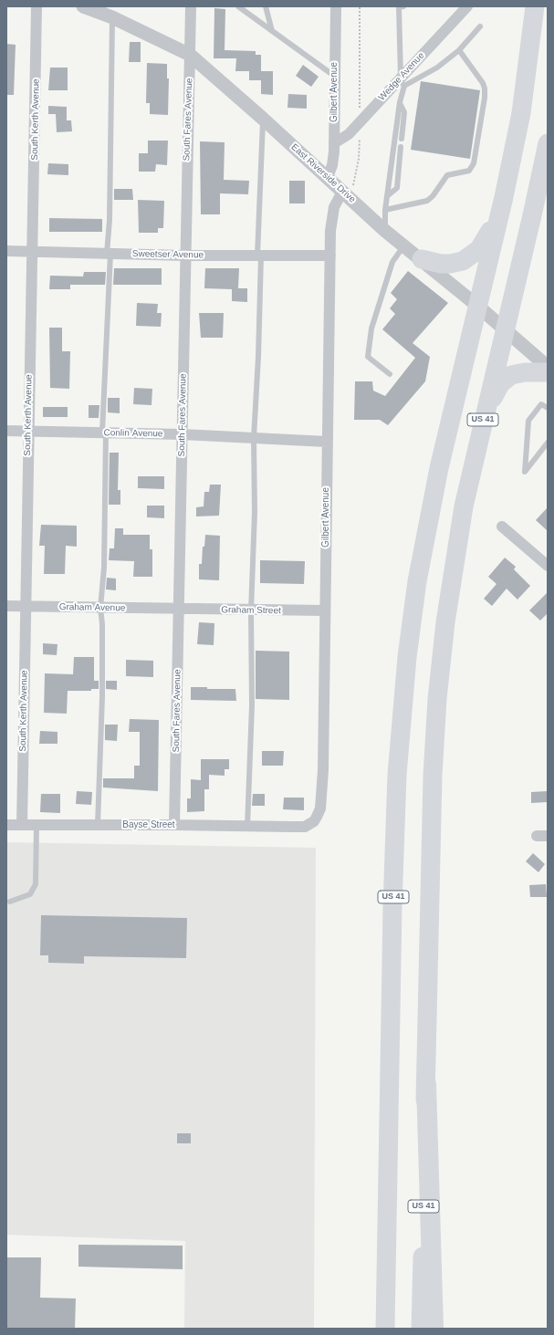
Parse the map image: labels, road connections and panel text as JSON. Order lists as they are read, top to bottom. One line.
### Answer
{"streets":{"highway":["US 41"],"street":["Wedge Avenue","Gilbert Avenue","South Kerth Avenue","South Fares Avenue","East Riverside Drive","Sweetser Avenue","Conlin Avenue","Graham Avenue","Graham Street","Bayse Street"]},"crossings":[["Wedge Avenue","Gilbert Avenue"],["Gilbert Avenue","East Riverside Drive"],["Gilbert Avenue","Sweetser Avenue"],["Gilbert Avenue","Conlin Avenue"],["Gilbert Avenue","Graham Street"],["Gilbert Avenue","Bayse Street"],["South Kerth Avenue","Sweetser Avenue"],["South Kerth Avenue","Conlin Avenue"],["South Kerth Avenue","Graham Avenue"],["South Kerth Avenue","Bayse Street"],["South Fares Avenue","East Riverside Drive"],["South Fares Avenue","Sweetser Avenue"],["South Fares Avenue","Conlin Avenue"],["South Fares Avenue","Graham Avenue"],["South Fares Avenue","Graham Street"],["South Fares Avenue","Bayse Street"],["East Riverside Drive","US 41"],["Graham Avenue","Graham Street"]]}
